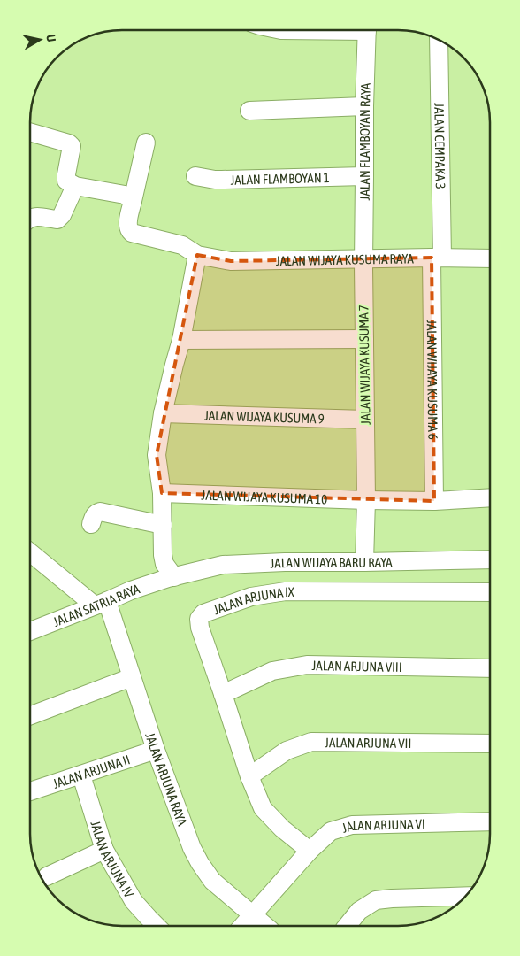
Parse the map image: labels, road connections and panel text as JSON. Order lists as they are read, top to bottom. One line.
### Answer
{"streets":{"street":["JALAN FLAMBOYAN RAYA","JALAN CEMPAKA 3","JALAN FLAMBOYAN 1","JALAN WIJAYA KUSUMA RAYA","JALAN WIJAYA KUSUMA 7","JALAN WIJAYA KUSUMA 6","JALAN WIJAYA KUSUMA 9","JALAN WIJAYA KUSUMA 10","JALAN WIJAYA BARU RAYA","JALAN ARJUNA IX","JALAN SATRIA RAYA","JALAN ARJUNA VIII","JALAN ARJUNA VII","JALAN ARJUNA II","JALAN ARJUNA RAYA","JALAN ARJUNA VI","JALAN ARJUNA IV"]},"crossings":[["JALAN FLAMBOYAN RAYA","JALAN FLAMBOYAN 1"],["JALAN FLAMBOYAN RAYA","JALAN WIJAYA KUSUMA RAYA"],["JALAN FLAMBOYAN RAYA","JALAN WIJAYA KUSUMA 7"],["JALAN CEMPAKA 3","JALAN WIJAYA KUSUMA RAYA"],["JALAN CEMPAKA 3","JALAN WIJAYA KUSUMA 6"],["JALAN WIJAYA KUSUMA RAYA","JALAN WIJAYA KUSUMA 7"],["JALAN WIJAYA KUSUMA RAYA","JALAN WIJAYA KUSUMA 6"],["JALAN WIJAYA KUSUMA 7","JALAN WIJAYA KUSUMA 9"],["JALAN WIJAYA KUSUMA 7","JALAN WIJAYA KUSUMA 10"],["JALAN WIJAYA KUSUMA 7","JALAN WIJAYA BARU RAYA"],["JALAN WIJAYA KUSUMA 6","JALAN WIJAYA KUSUMA 10"],["JALAN WIJAYA BARU RAYA","JALAN SATRIA RAYA"],["JALAN ARJUNA IX","JALAN ARJUNA VIII"],["JALAN ARJUNA IX","JALAN ARJUNA VII"],["JALAN ARJUNA IX","JALAN ARJUNA VI"],["JALAN SATRIA RAYA","JALAN ARJUNA RAYA"],["JALAN ARJUNA II","JALAN ARJUNA RAYA"],["JALAN ARJUNA II","JALAN ARJUNA IV"],["JALAN ARJUNA RAYA","JALAN ARJUNA VI"]],"north":"right"}
